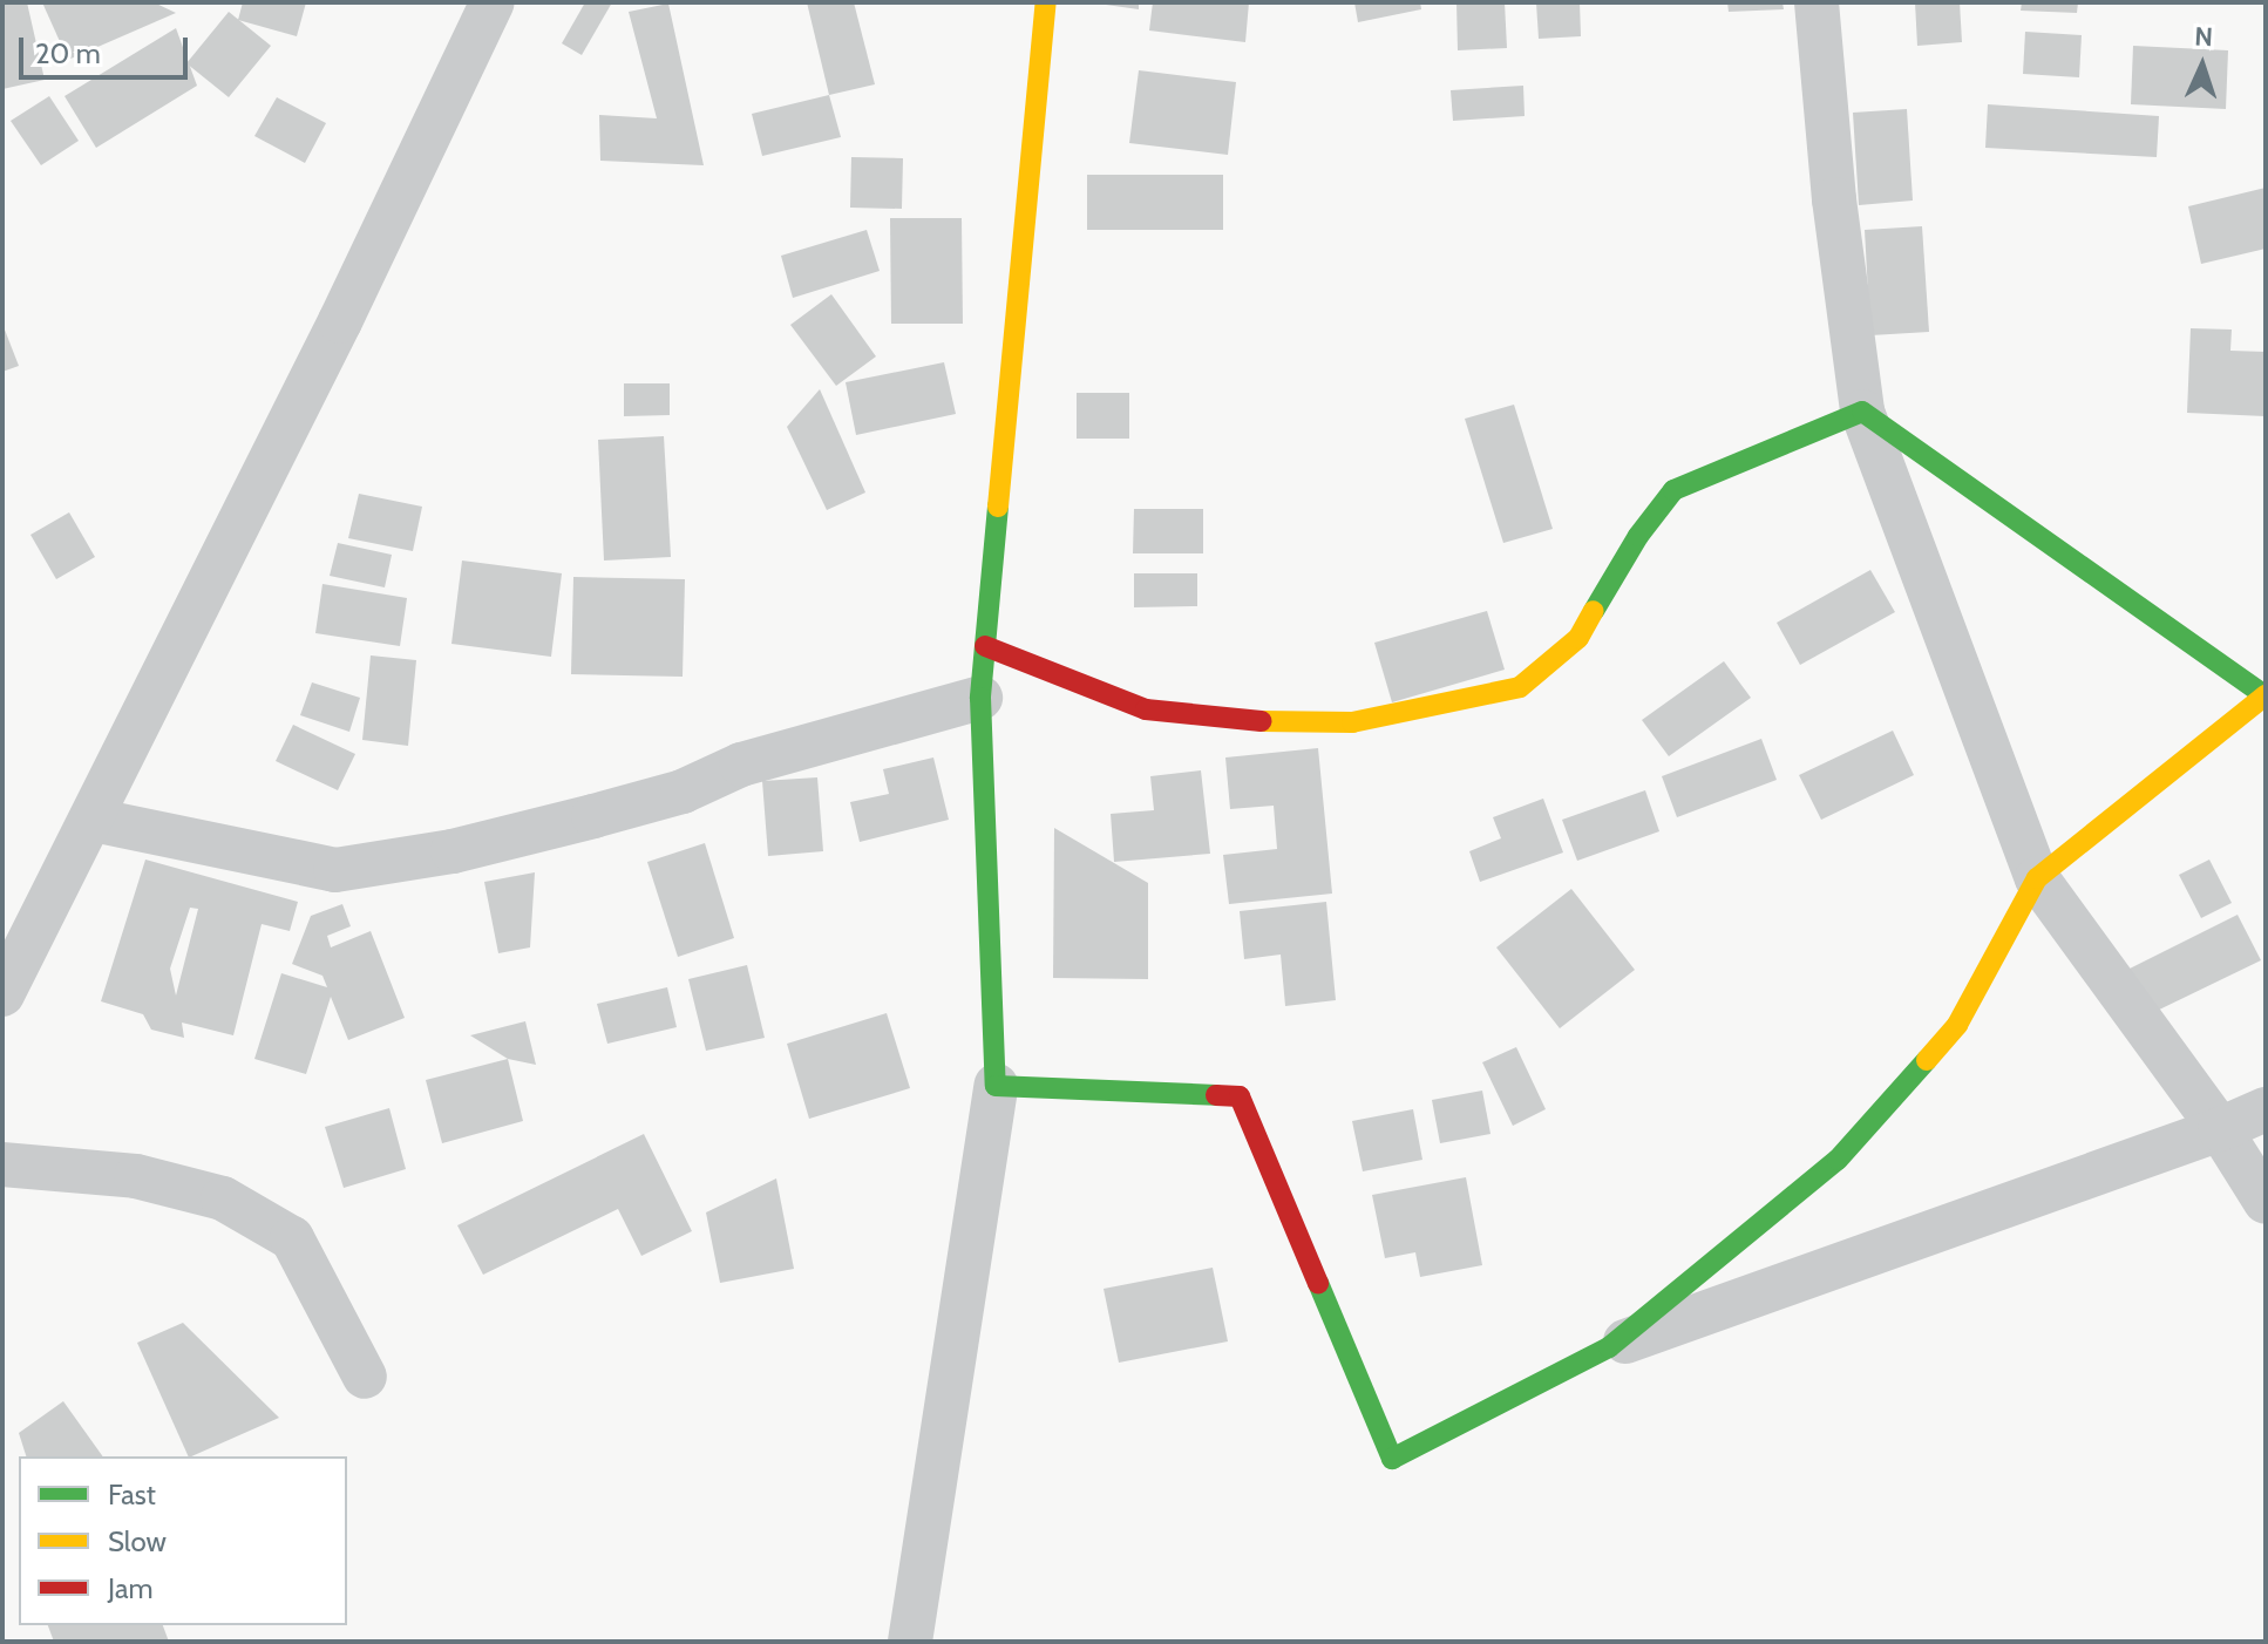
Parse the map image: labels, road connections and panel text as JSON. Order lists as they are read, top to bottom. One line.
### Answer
{"legend":["Fast","Slow","Jam"],"scale_bar":"20 m","north":"top"}
